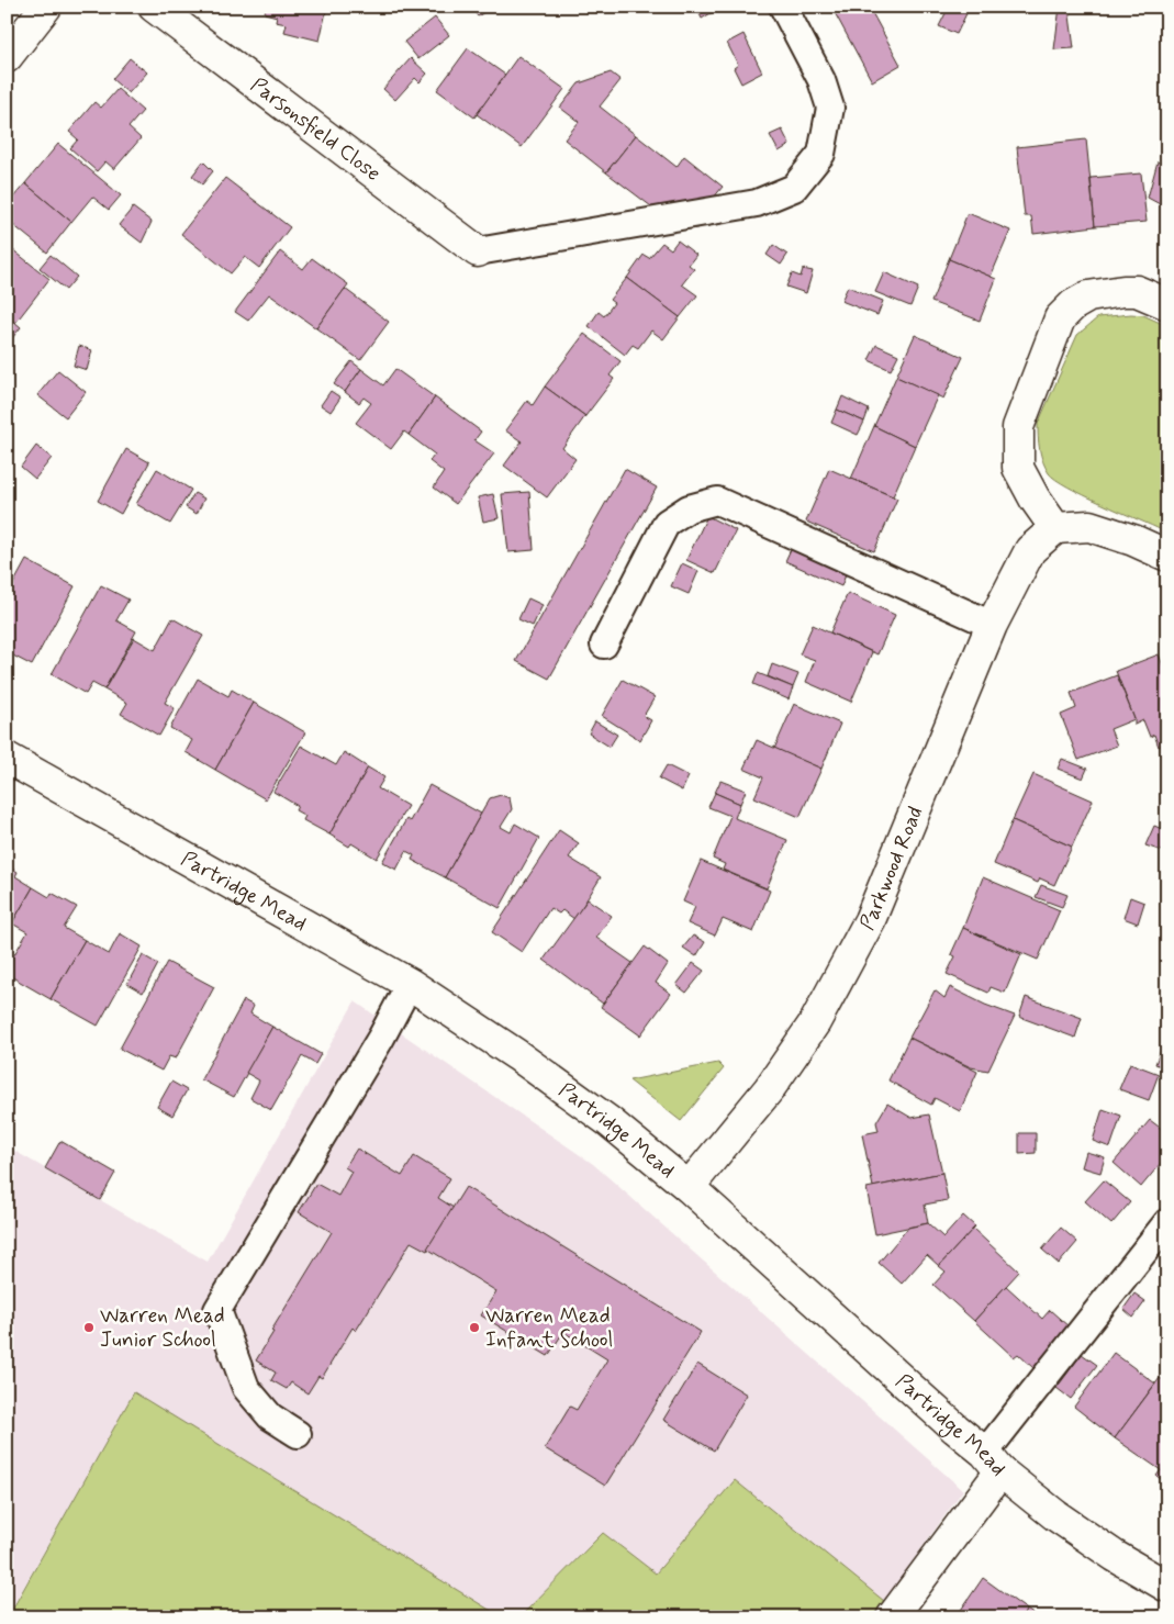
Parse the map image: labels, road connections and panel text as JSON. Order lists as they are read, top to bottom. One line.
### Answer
{"streets":{"street":["Parsonsfield Close","Parkwood Road","Partridge Mead"]},"crossings":[["Parkwood Road","Partridge Mead"]],"places":["Warren Mead Junior School","Warren Mead Infant School"]}
